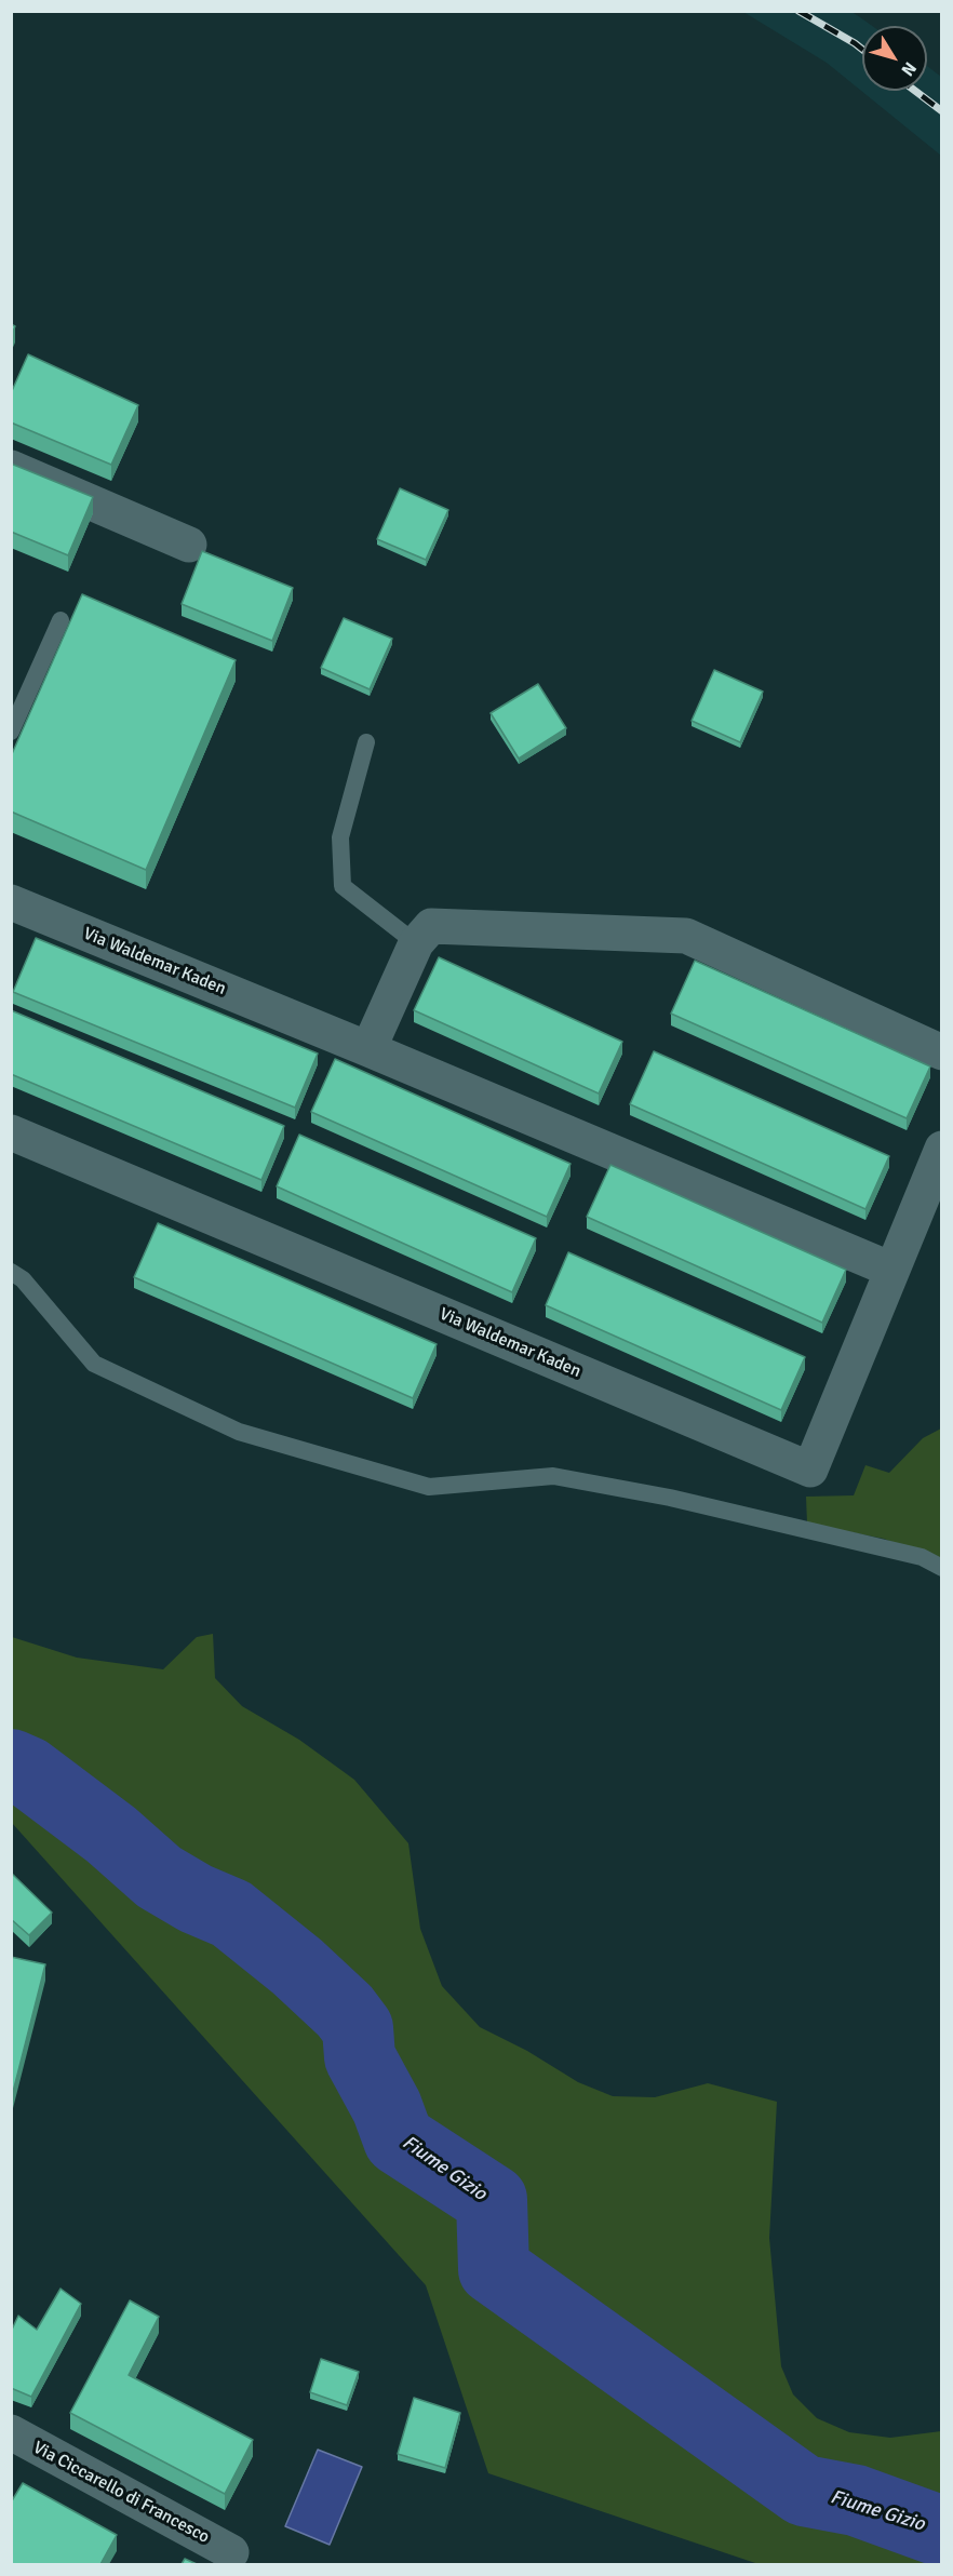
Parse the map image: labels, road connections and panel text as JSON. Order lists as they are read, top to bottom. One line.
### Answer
{"streets":{"street":["Via Waldemar Kaden","Via Ciccarello di Francesco"]},"water":["Fiume Gizio"],"north":"bottom right"}
